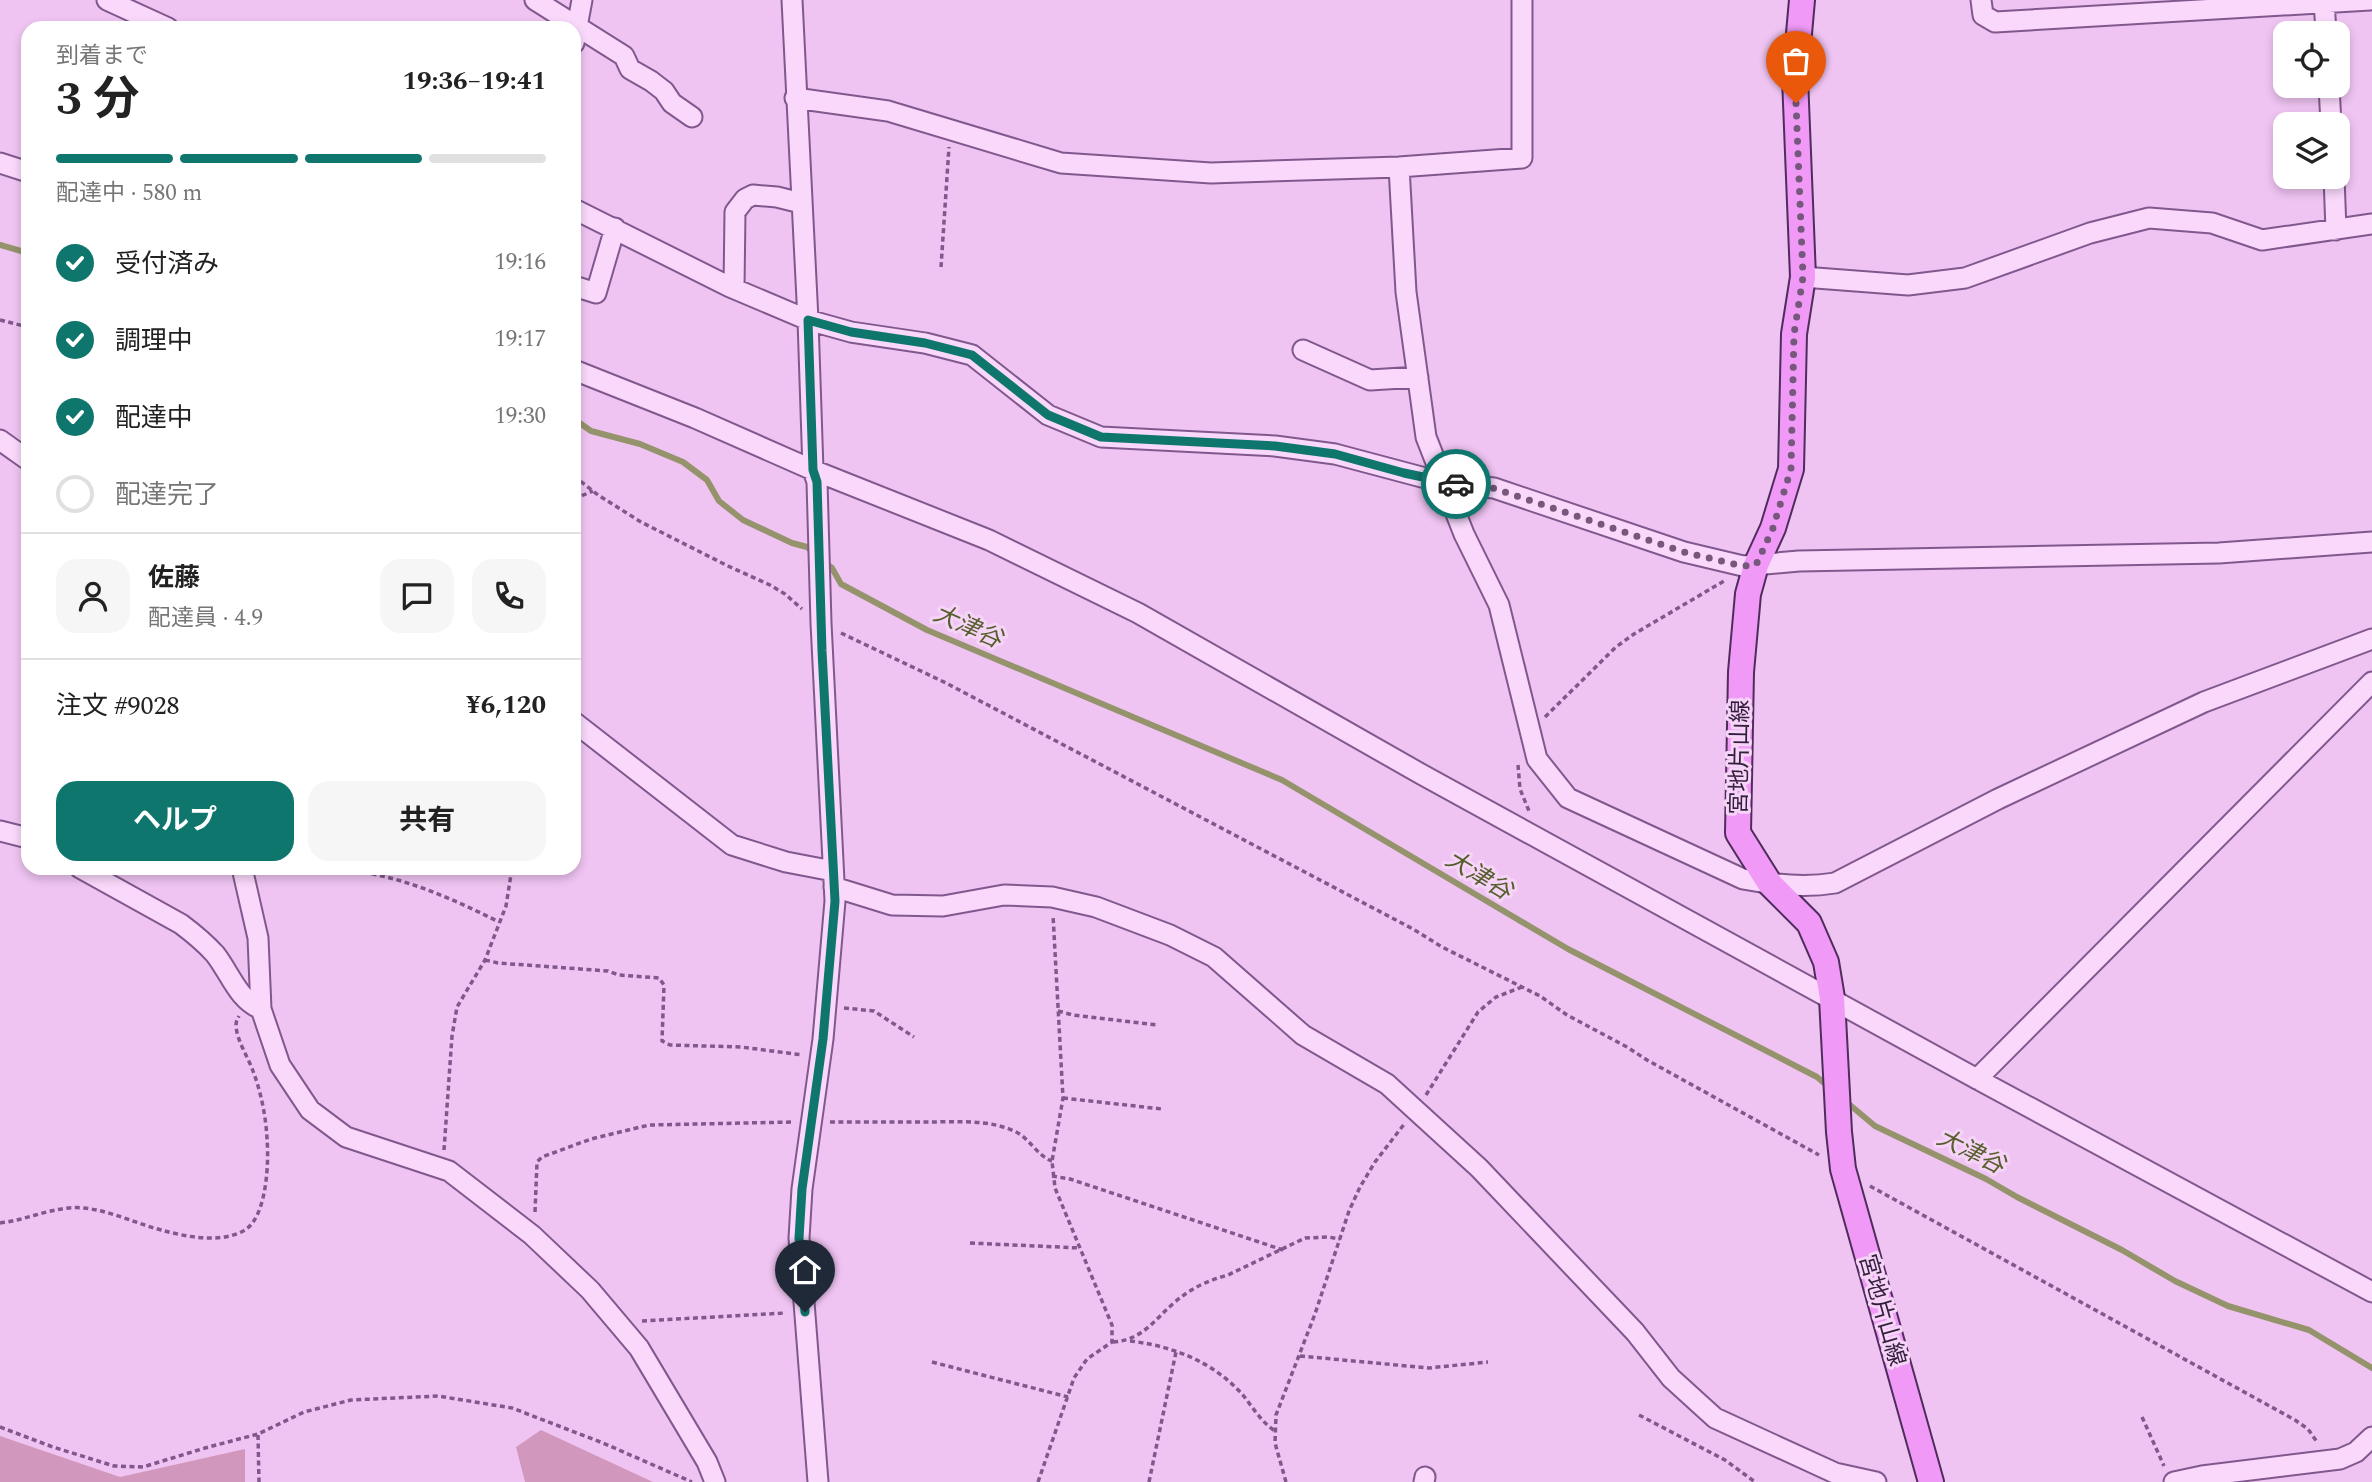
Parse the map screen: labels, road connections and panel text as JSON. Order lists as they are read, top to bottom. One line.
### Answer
{"streets":{"main road":["宮地片山線"]},"water":["大津谷"],"page":{"heading":["3 分","到着まで","19:36–19:41"],"panel":["佐藤","配達員 · 4.9","注文 #9028","¥6,120"],"bar":"配達中 · 580 m","list":[["受付済み","19:16"],["調理中","19:17"],["配達中","19:30"],"配達完了"],"buttons":["ヘルプ","共有"]}}
